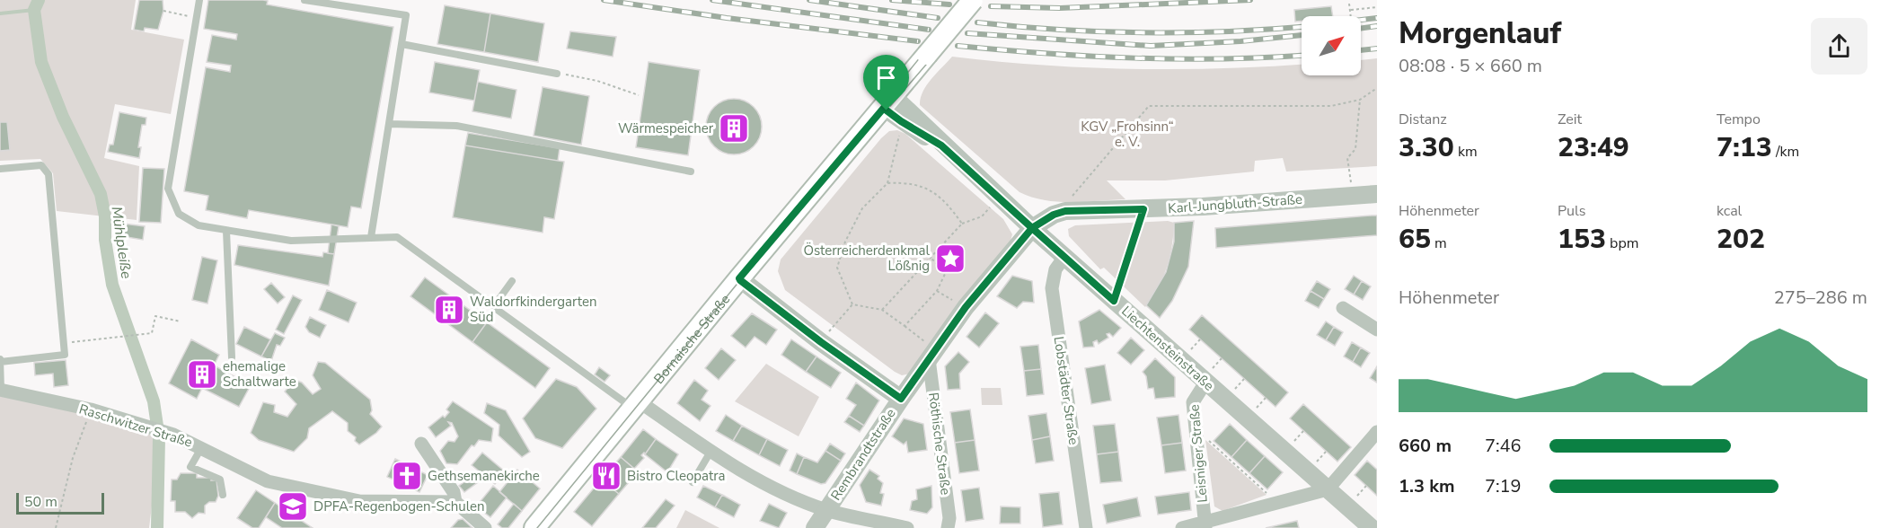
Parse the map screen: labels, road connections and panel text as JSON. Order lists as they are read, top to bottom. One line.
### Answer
{"streets":{"main road":["Bornaische Straße"],"street":["Karl-Jungbluth-Straße","Liechtensteinstraße","Lobstädter Straße","Raschwitzer Straße","Röthische Straße","Leisniger Straße","Rembrandtstraße"]},"crossings":[["Karl-Jungbluth-Straße","Liechtensteinstraße"],["Karl-Jungbluth-Straße","Rembrandtstraße"],["Bornaische Straße","Liechtensteinstraße"],["Liechtensteinstraße","Lobstädter Straße"],["Liechtensteinstraße","Leisniger Straße"],["Liechtensteinstraße","Rembrandtstraße"],["Röthische Straße","Rembrandtstraße"]],"water":["Mühlpleiße"],"parks":["KGV „Frohsinn“ e. V."],"places":{"building":["Wärmespeicher","Waldorfkindergarten Süd","ehemalige Schaltwarte"],"place":["Österreicherdenkmal Lößnig"],"church":["Gethsemanekirche"],"restaurant":["Bistro Cleopatra"],"school or university":["DPFA-Regenbogen-Schulen"]},"scale_bar":"50 m","north":"top right","page":{"heading":["Morgenlauf","08:08 · 5 × 660 m"],"stats":[["Distanz","3.30 km"],["Zeit","23:49"],["Tempo","7:13 /km"],["Höhenmeter","65 m"],["Puls","153 bpm"],["kcal","202"]],"chart":["Höhenmeter","275–286 m"],"list":[{"name":"660 m","note":"7:46"},{"name":"1.3 km","note":"7:19"}],"scale":"50 m"}}
